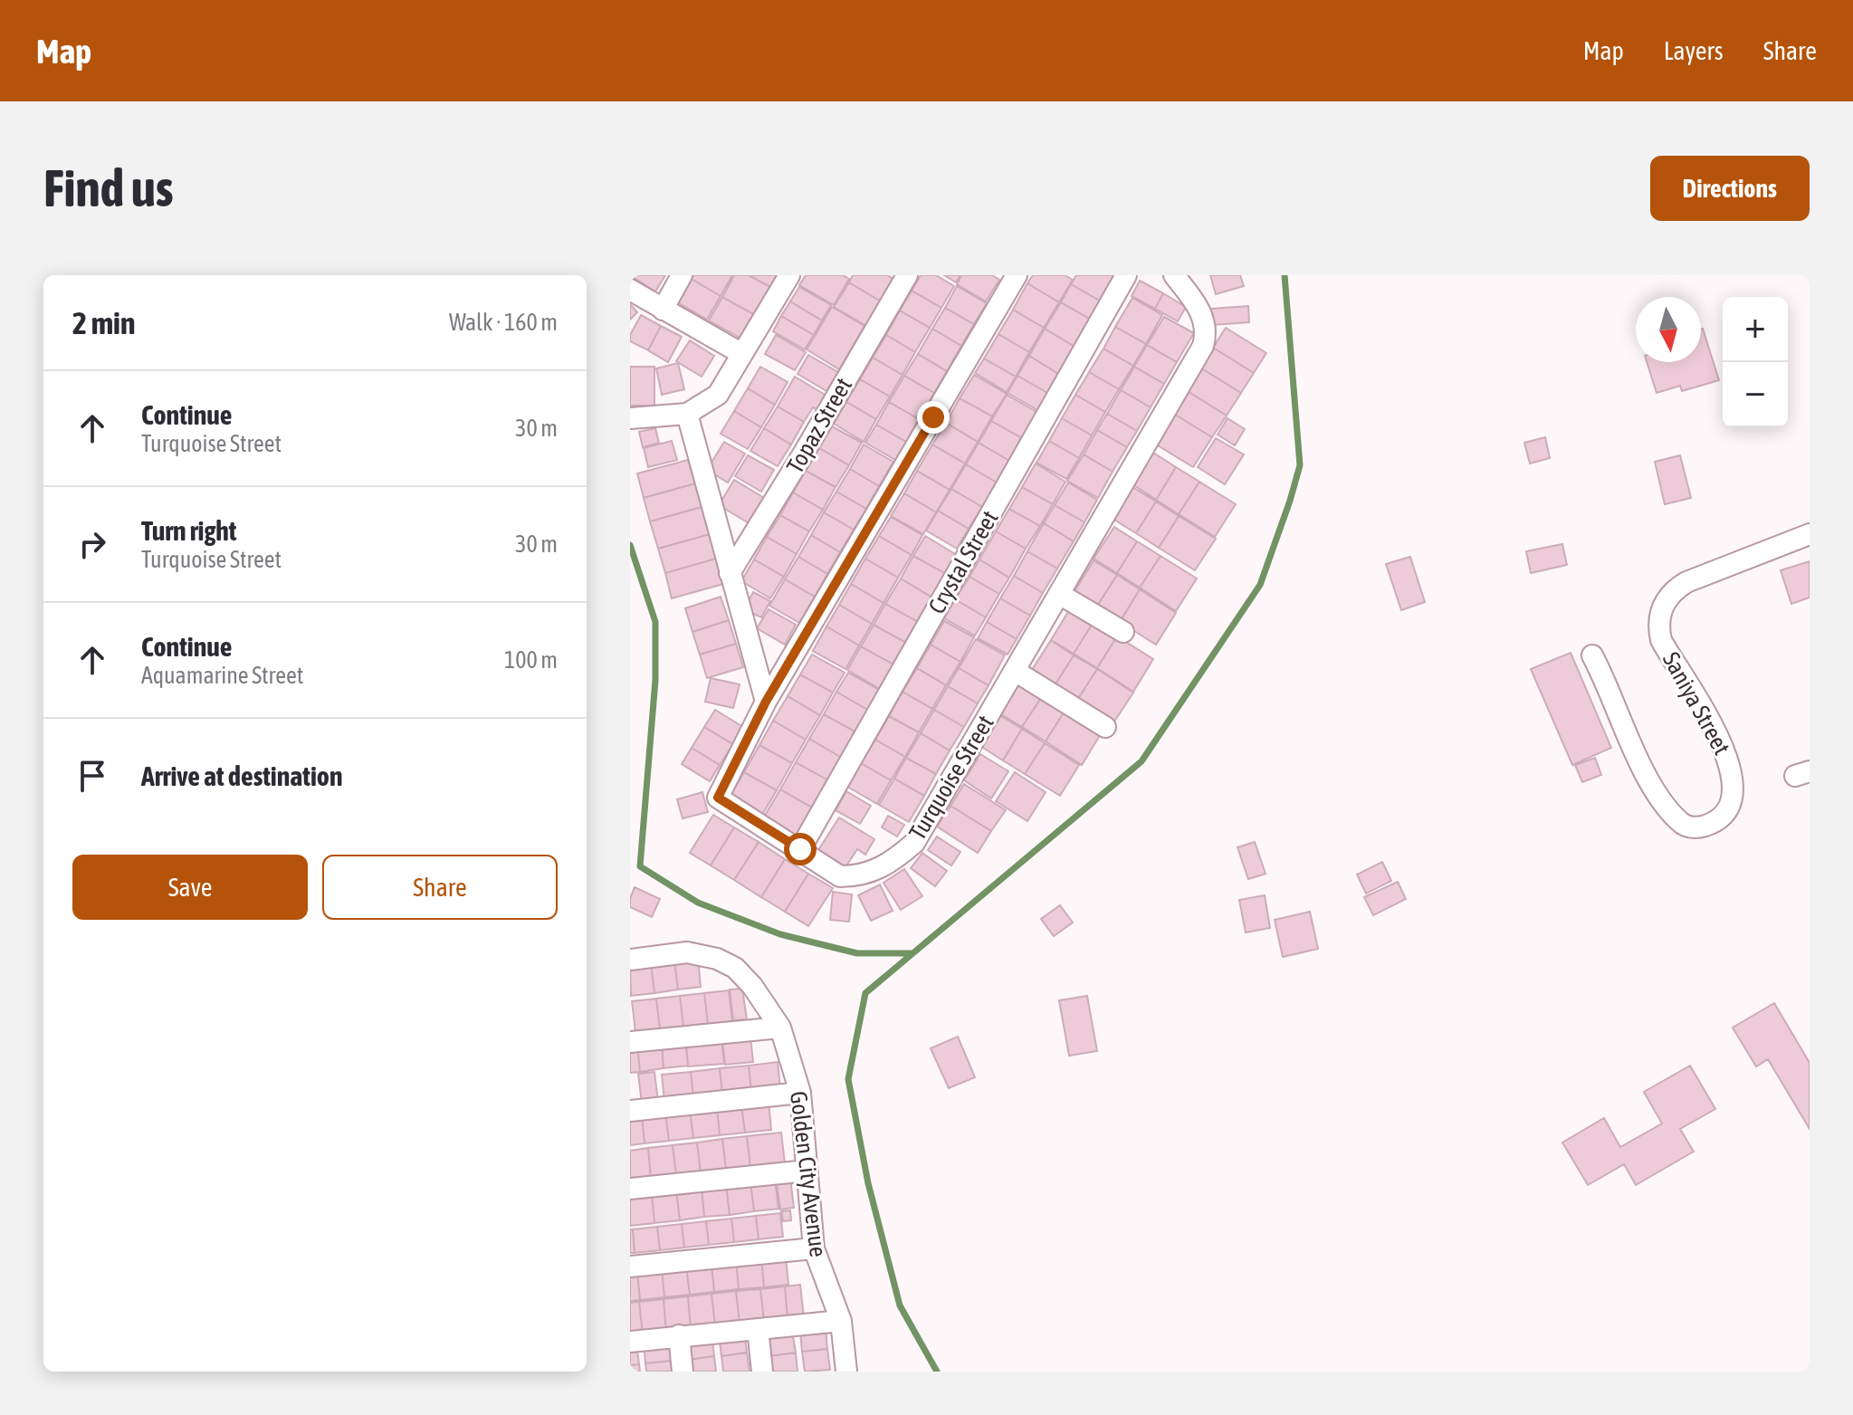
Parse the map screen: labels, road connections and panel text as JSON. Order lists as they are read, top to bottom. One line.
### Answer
{"streets":{"street":["Topaz Street","Crystal Street","Saniya Street","Turquoise Street","Golden City Avenue"]},"crossings":[["Crystal Street","Turquoise Street"]],"north":"bottom","page":{"header":"Map","nav":["Map","Layers","Share"],"buttons":["Directions",["Save","Share"]],"title":"Find us","heading":["2 min","Walk · 160 m"],"map_buttons":["+","−"],"list":[["Continue","Turquoise Street","30 m"],["Turn right","Turquoise Street","30 m"],["Continue","Aquamarine Street","100 m"],"Arrive at destination"]}}
